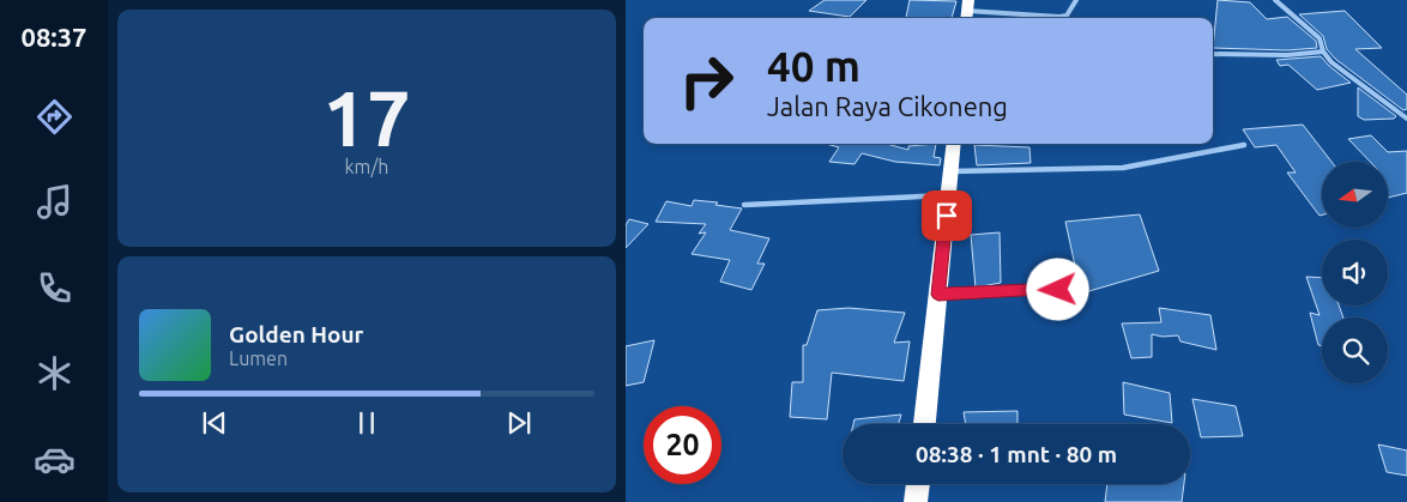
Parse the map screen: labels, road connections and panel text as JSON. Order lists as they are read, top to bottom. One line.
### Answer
{"north":"left","page":{"tabs":"08:37","tile":["17","km/h"],"turn":["40 m","Jalan Raya Cikoneng"],"song":["Golden Hour","Lumen"],"limit":"20","trip":"08:38 · 1 mnt · 80 m"}}
